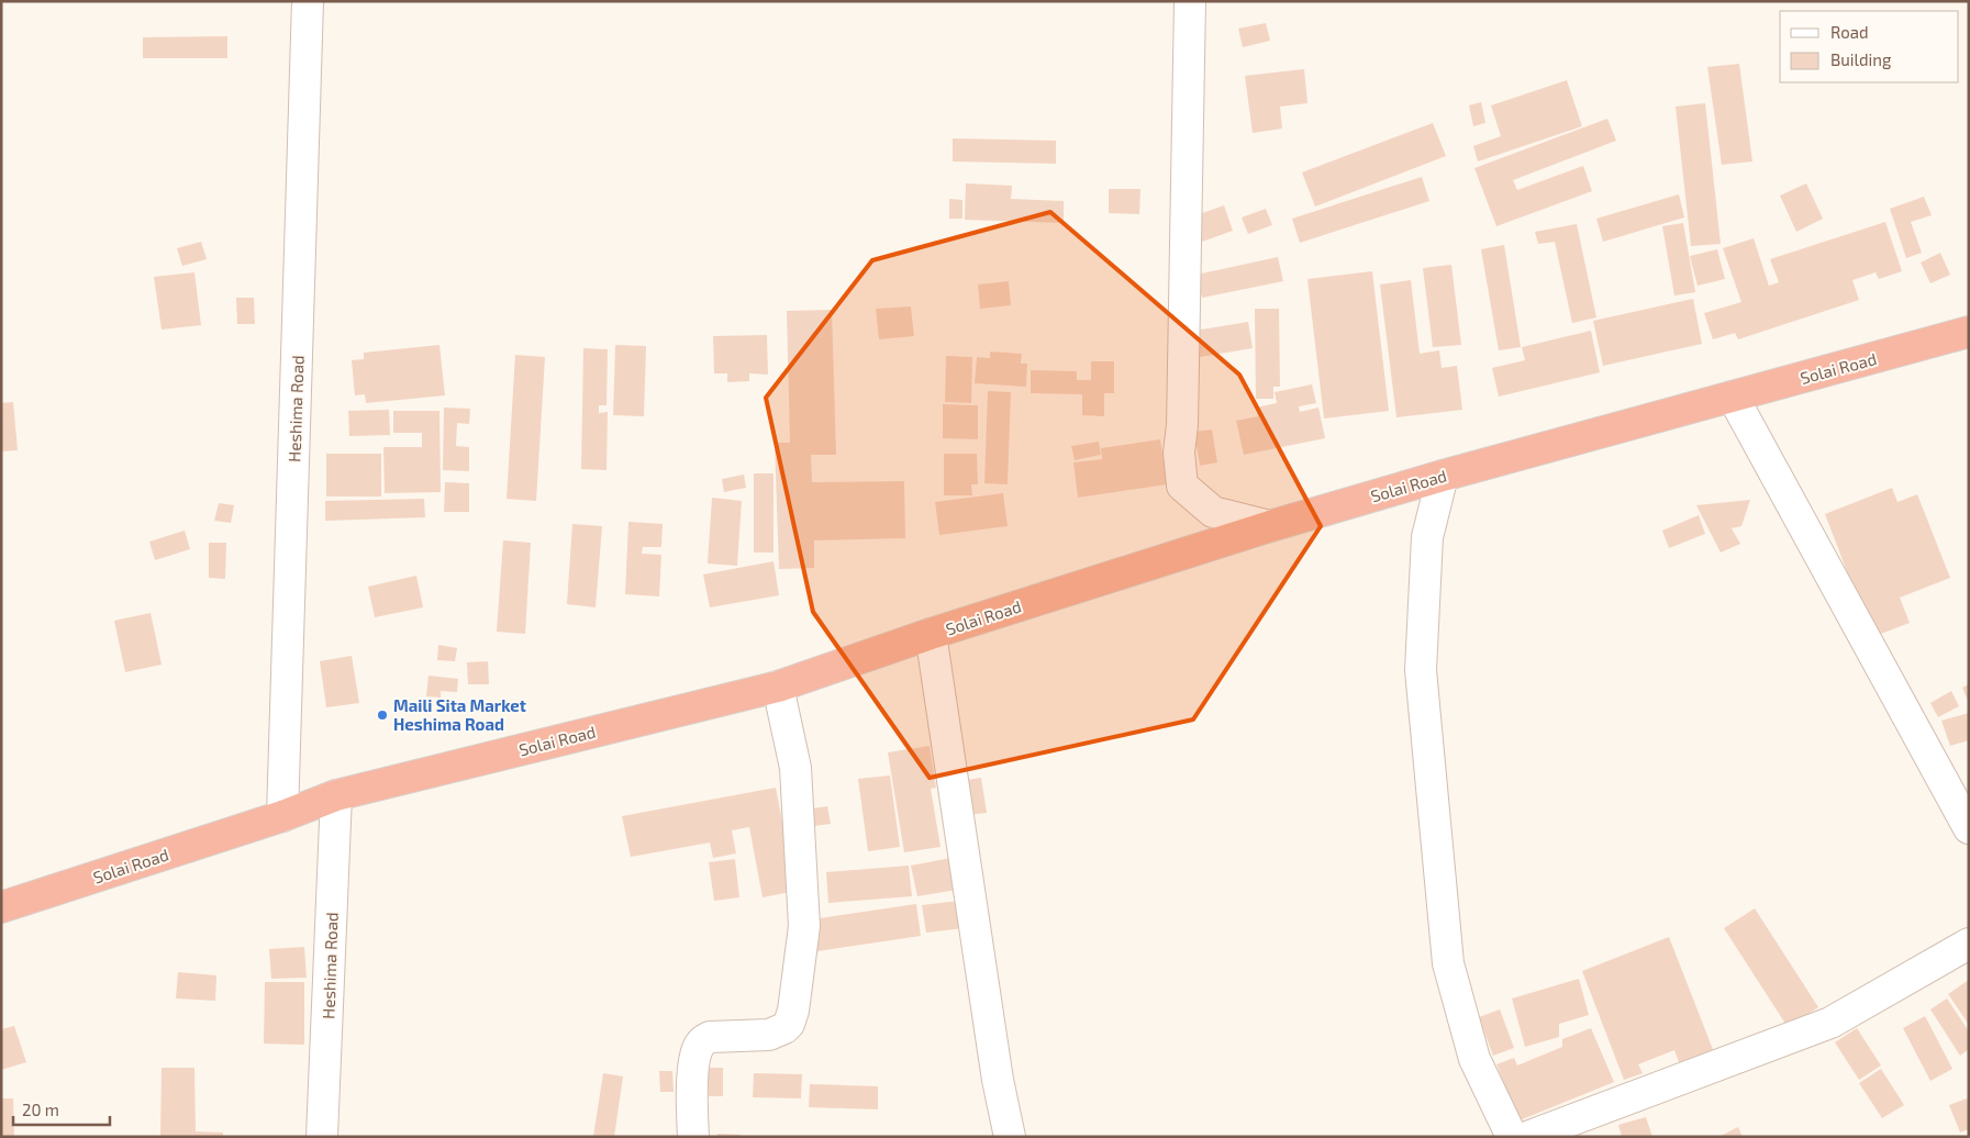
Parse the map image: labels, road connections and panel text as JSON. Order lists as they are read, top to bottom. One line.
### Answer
{"streets":{"highway":["Solai Road"],"street":["Heshima Road"]},"crossings":[["Solai Road","Heshima Road"]],"places":["Maili Sita Market Heshima Road"],"legend":["Road","Building"],"scale_bar":"20 m"}
